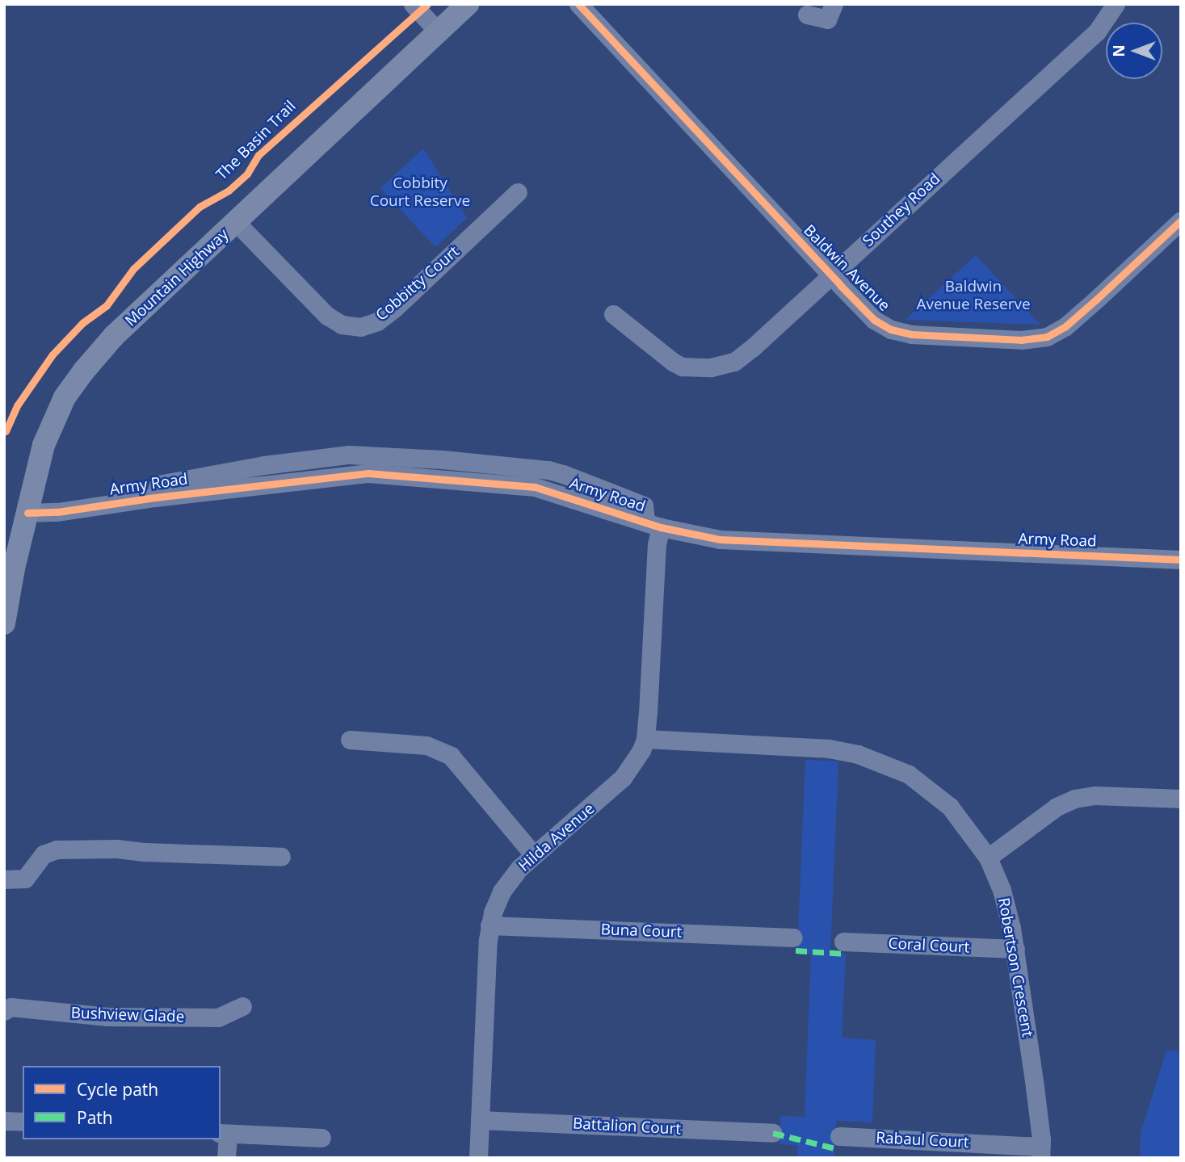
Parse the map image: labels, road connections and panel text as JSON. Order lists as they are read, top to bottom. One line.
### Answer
{"streets":{"main road":["Mountain Highway"],"street":["Southey Road","Baldwin Avenue","Cobbitty Court","Army Road","Hilda Avenue","Buna Court","Coral Court","Robertson Crescent","Bushview Glade","Battalion Court","Rabaul Court"],"cycle path":["The Basin Trail"]},"crossings":[["Southey Road","Baldwin Avenue"],["Mountain Highway","Cobbitty Court"],["Mountain Highway","Army Road"],["Army Road","Hilda Avenue"],["Hilda Avenue","Buna Court"],["Hilda Avenue","Robertson Crescent"],["Hilda Avenue","Battalion Court"],["Coral Court","Robertson Crescent"],["Robertson Crescent","Rabaul Court"]],"parks":["Cobbity Court Reserve","Baldwin Avenue Reserve"],"legend":["Cycle path","Path"],"north":"left"}
